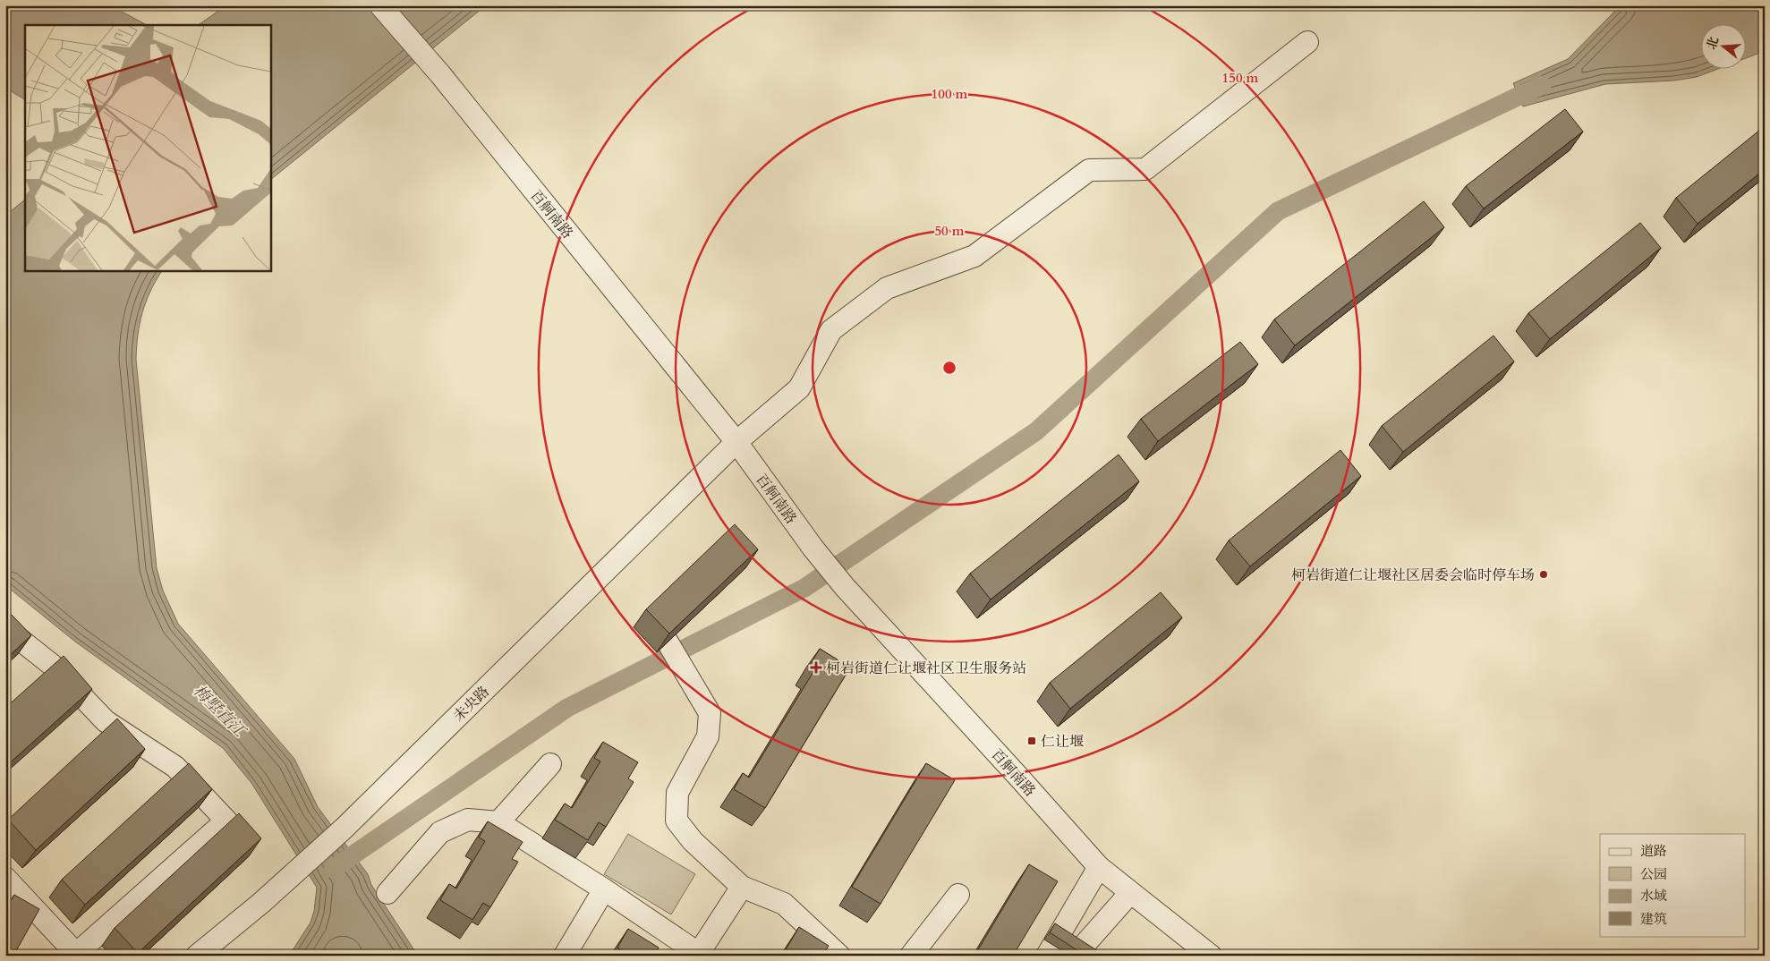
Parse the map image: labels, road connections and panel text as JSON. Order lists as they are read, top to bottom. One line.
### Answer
{"streets":{"street":["百舸南路","未央路"]},"crossings":[["百舸南路","未央路"]],"water":["梅墅直江"],"places":{"other":["柯岩街道仁让堰社区居委会临时停车场"],"health":["柯岩街道仁让堰社区卫生服务站"],"transit":["仁让堰"]},"legend":["道路","公园","水域","建筑"],"north":"left","rings":["150 m","100 m","50 m"]}
